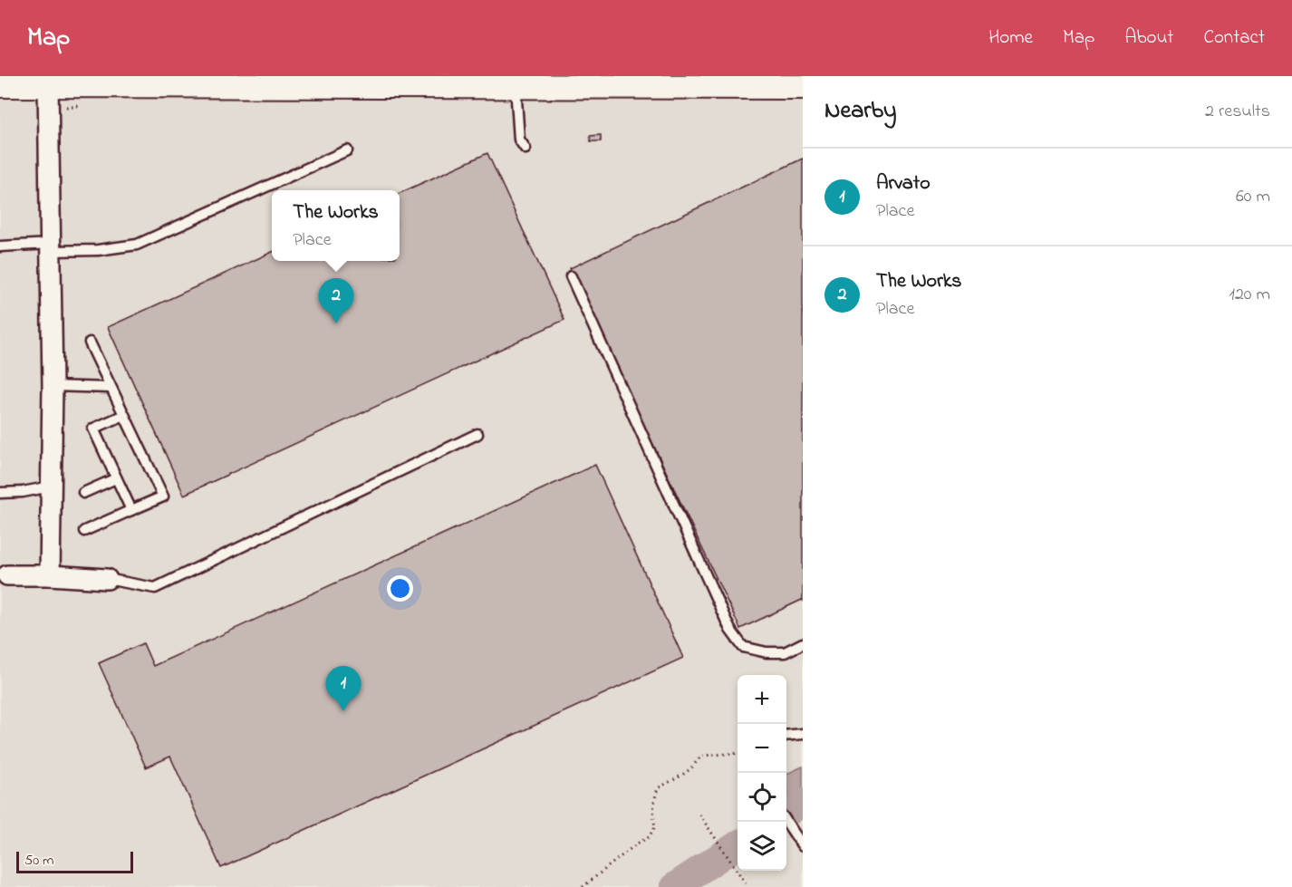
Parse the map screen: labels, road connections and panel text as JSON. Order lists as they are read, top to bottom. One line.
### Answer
{"scale_bar":"50 m","page":{"header":"Map","nav":["Home","Map","About","Contact"],"heading":["Nearby","2 results"],"list":[{"mark":"1","name":"Arvato","note":"Place","value":"60 m"},{"mark":"2","name":"The Works","note":"Place","value":"120 m"}],"popup":["The Works","Place"],"pins":["2","1"],"map_buttons":["+","−"],"scale":"50 m"}}
